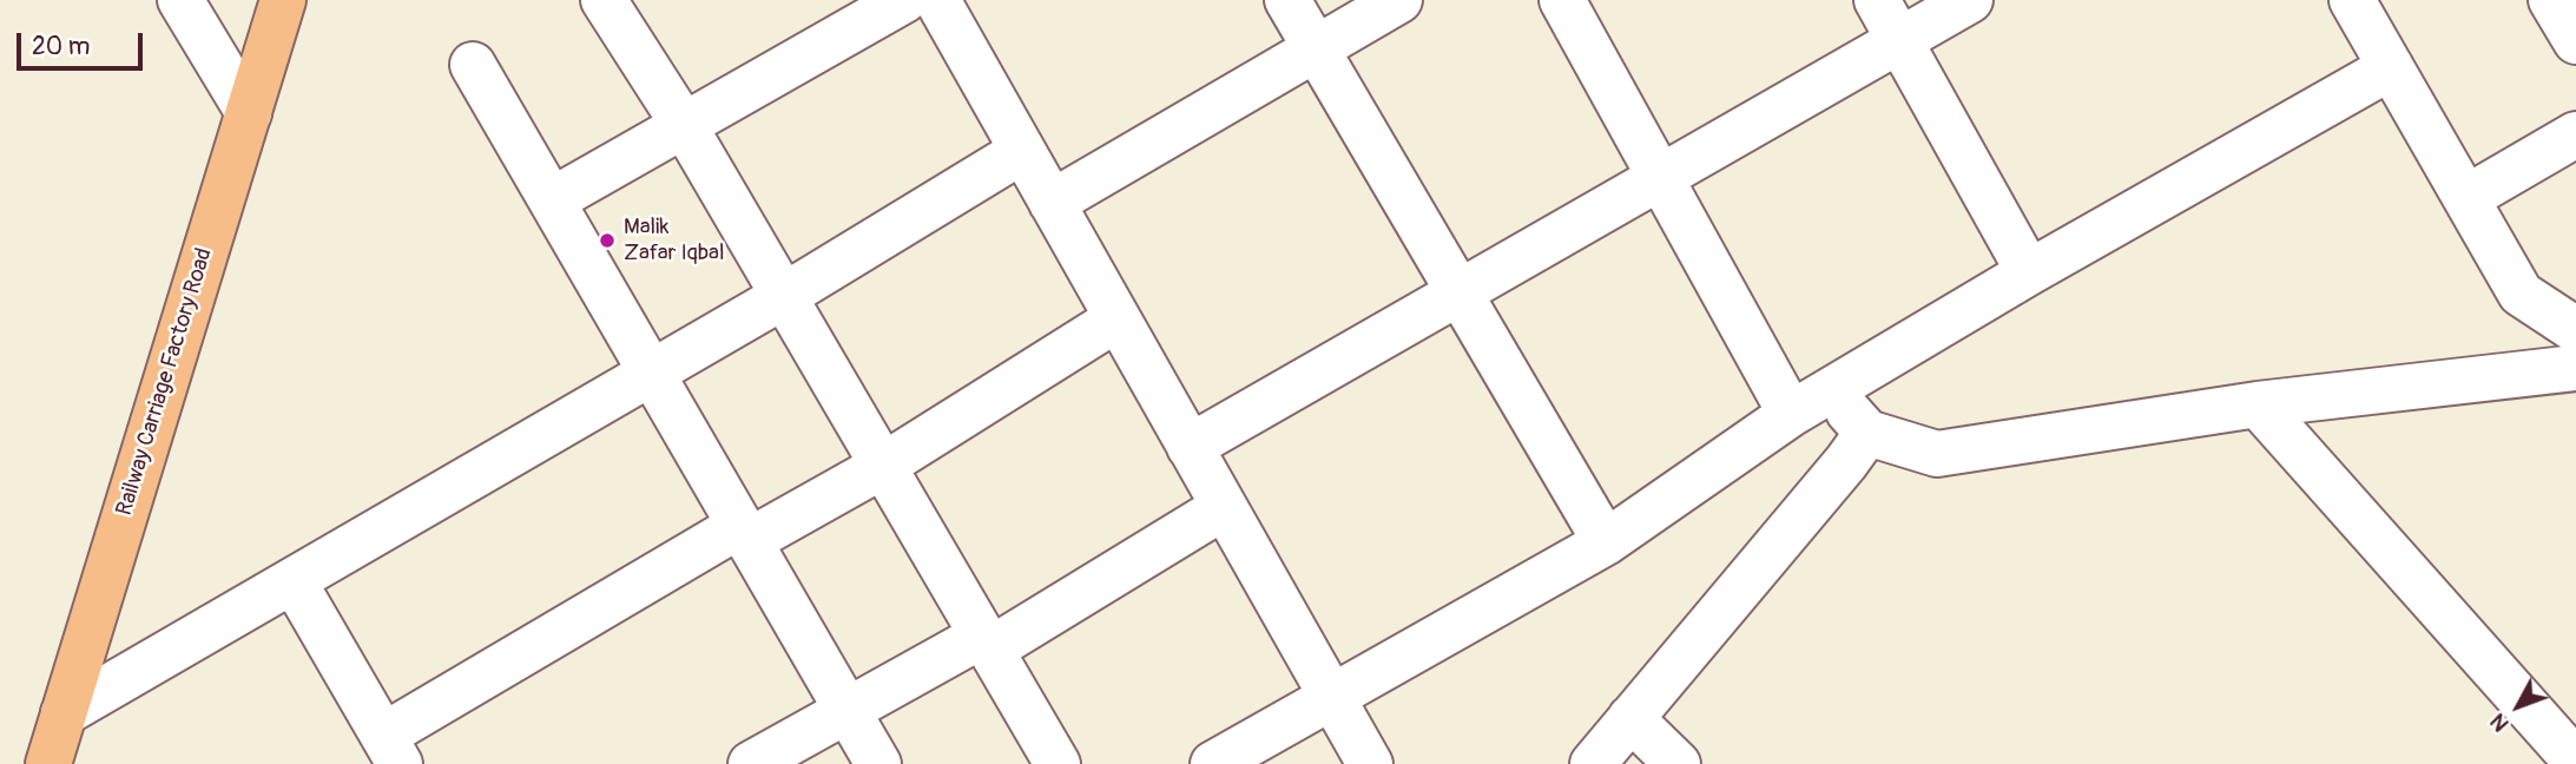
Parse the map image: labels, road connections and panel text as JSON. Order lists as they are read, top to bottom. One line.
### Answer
{"streets":{"main road":["Railway Carriage Factory Road"]},"places":["Malik Zafar Iqbal"],"scale_bar":"20 m","north":"bottom left"}
